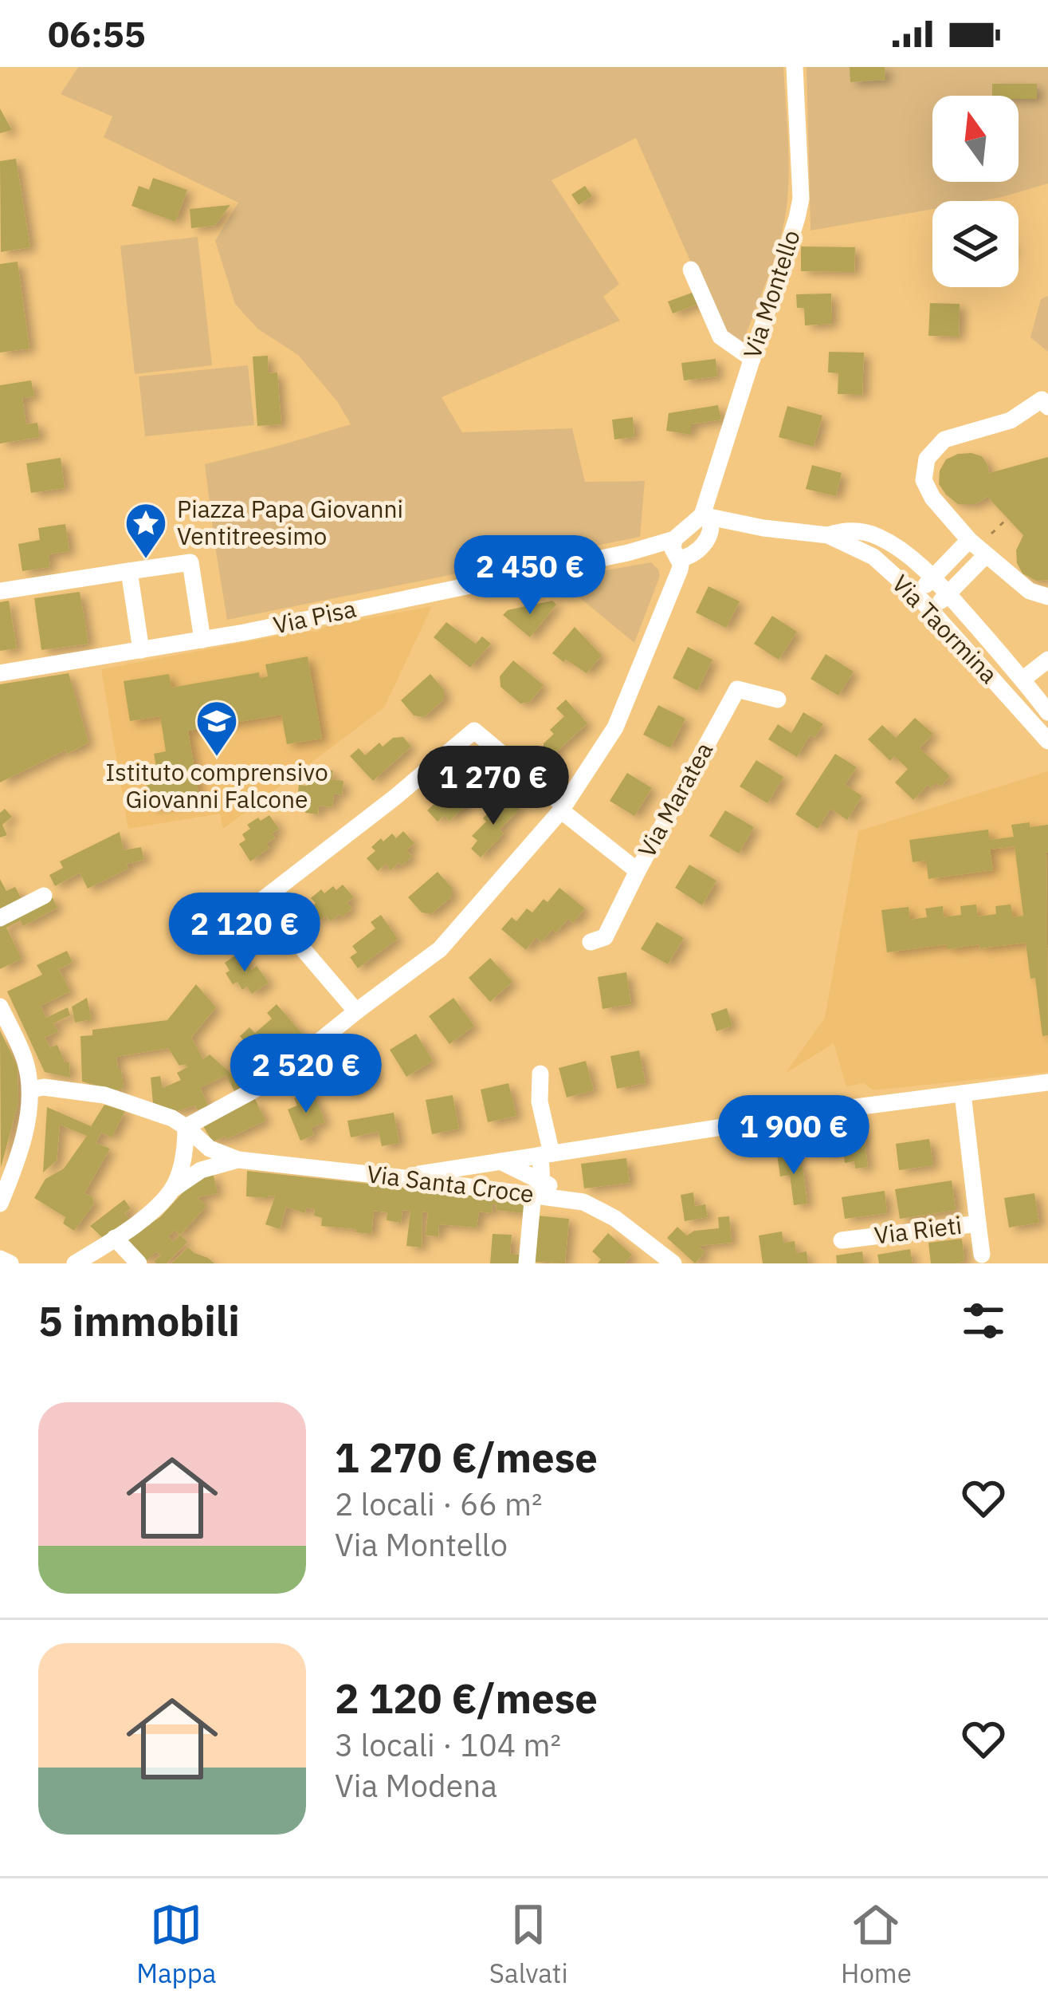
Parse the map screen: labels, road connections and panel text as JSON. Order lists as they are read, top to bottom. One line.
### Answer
{"streets":{"street":["Via Montello","Via Pisa","Via Taormina","Via Maratea","Via Santa Croce","Via Rieti"]},"crossings":[["Via Montello","Via Taormina"]],"places":{"place":["Piazza Papa Giovanni Ventitreesimo"],"school or university":["Istituto comprensivo Giovanni Falcone"]},"north":"top","page":{"status":"06:55","price":["2 450 €","1 270 €","2 120 €","2 520 €","1 900 €"],"heading":"5 immobili","list":[{"name":"1 270 €/mese","note":"2 locali · 66 m² · Via Montello"},{"name":"2 120 €/mese","note":"3 locali · 104 m² · Via Modena"}],"tabs":["Mappa","Salvati","Home"]}}
